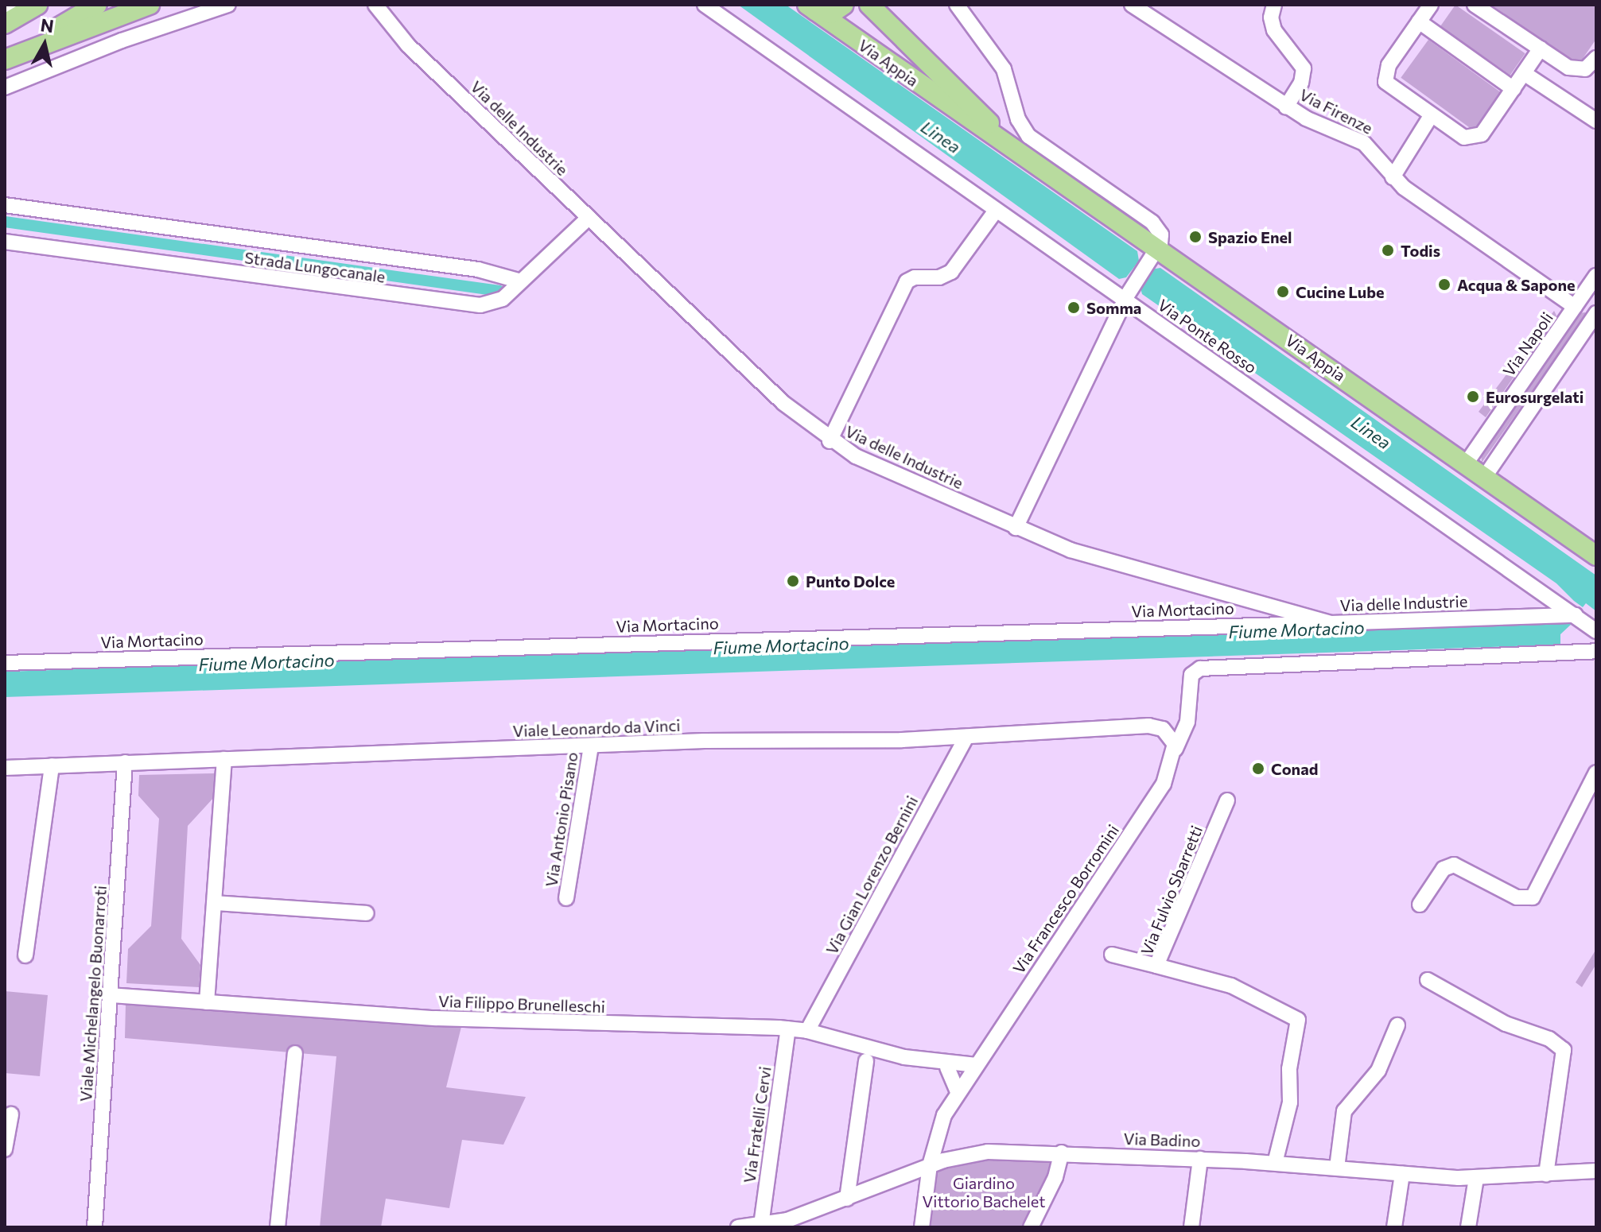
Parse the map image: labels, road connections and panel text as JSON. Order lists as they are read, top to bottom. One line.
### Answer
{"streets":{"main road":["Via Appia"],"street":["Via Firenze","Via delle Industrie","Strada Lungocanale","Via Ponte Rosso","Via Napoli","Via Mortacino","Viale Leonardo da Vinci","Via Antonio Pisano","Via Gian Lorenzo Bernini","Via Fulvio Sbarretti","Via Francesco Borromini","Viale Michelangelo Buonarroti","Via Filippo Brunelleschi","Via Fratelli Cervi","Via Badino"]},"crossings":[["Via Appia","Via Napoli"],["Via Firenze","Via Napoli"],["Via delle Industrie","Strada Lungocanale"],["Via delle Industrie","Via Ponte Rosso"],["Via delle Industrie","Via Mortacino"],["Viale Leonardo da Vinci","Via Antonio Pisano"],["Viale Leonardo da Vinci","Via Gian Lorenzo Bernini"],["Viale Leonardo da Vinci","Via Francesco Borromini"],["Viale Leonardo da Vinci","Viale Michelangelo Buonarroti"],["Via Gian Lorenzo Bernini","Via Filippo Brunelleschi"],["Via Fulvio Sbarretti","Via Badino"],["Via Francesco Borromini","Via Filippo Brunelleschi"],["Via Francesco Borromini","Via Badino"],["Viale Michelangelo Buonarroti","Via Filippo Brunelleschi"],["Via Filippo Brunelleschi","Via Fratelli Cervi"],["Via Fratelli Cervi","Via Badino"]],"water":["Linea","Fiume Mortacino"],"parks":["Giardino Vittorio Bachelet"],"places":["Spazio Enel","Todis","Acqua & Sapone","Cucine Lube","Somma","Eurosurgelati","Punto Dolce","Conad"],"north":"top"}
